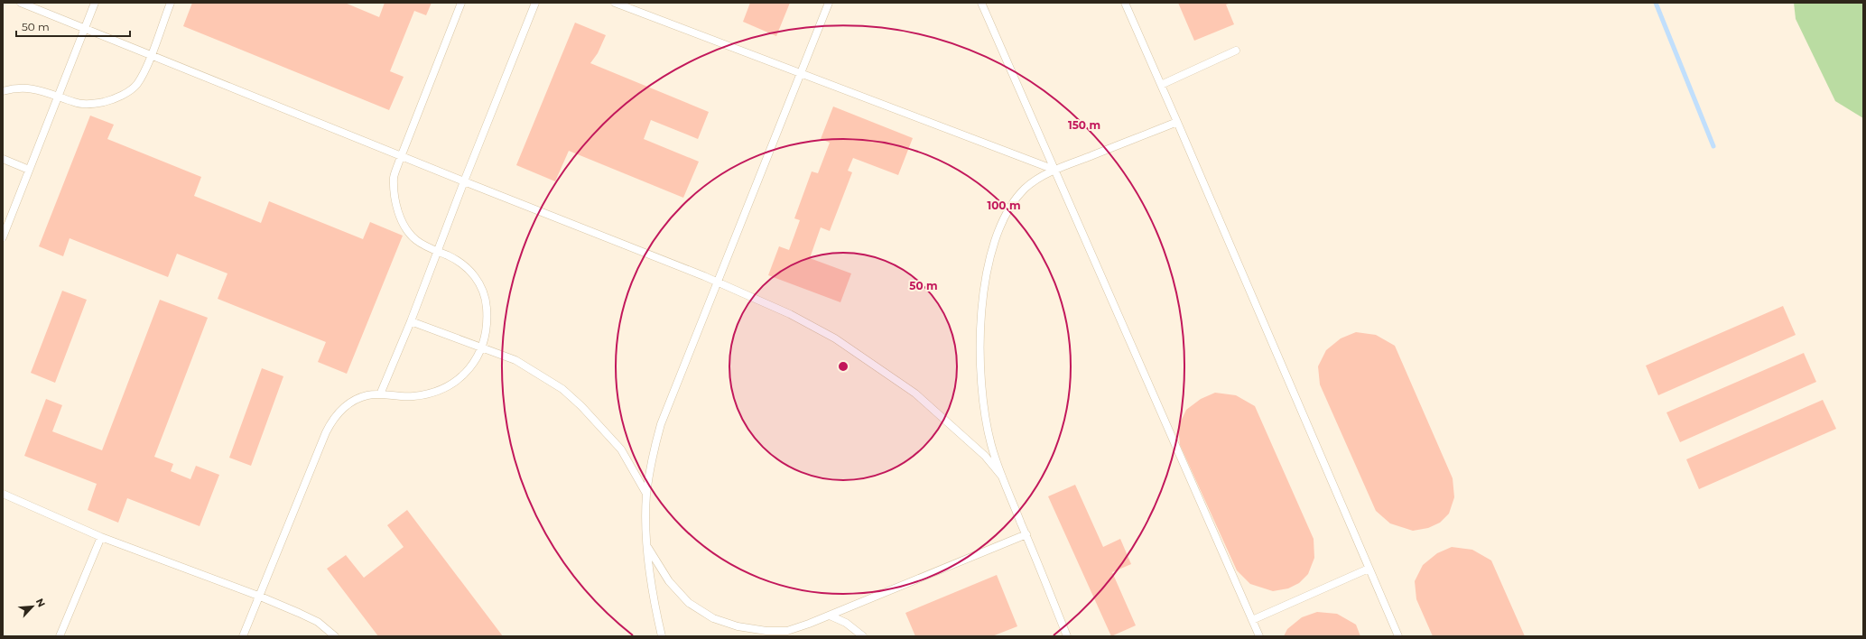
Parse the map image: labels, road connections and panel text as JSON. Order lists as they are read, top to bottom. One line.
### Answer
{"scale_bar":"50 m","north":"top right","rings":["150 m","100 m","50 m"]}
